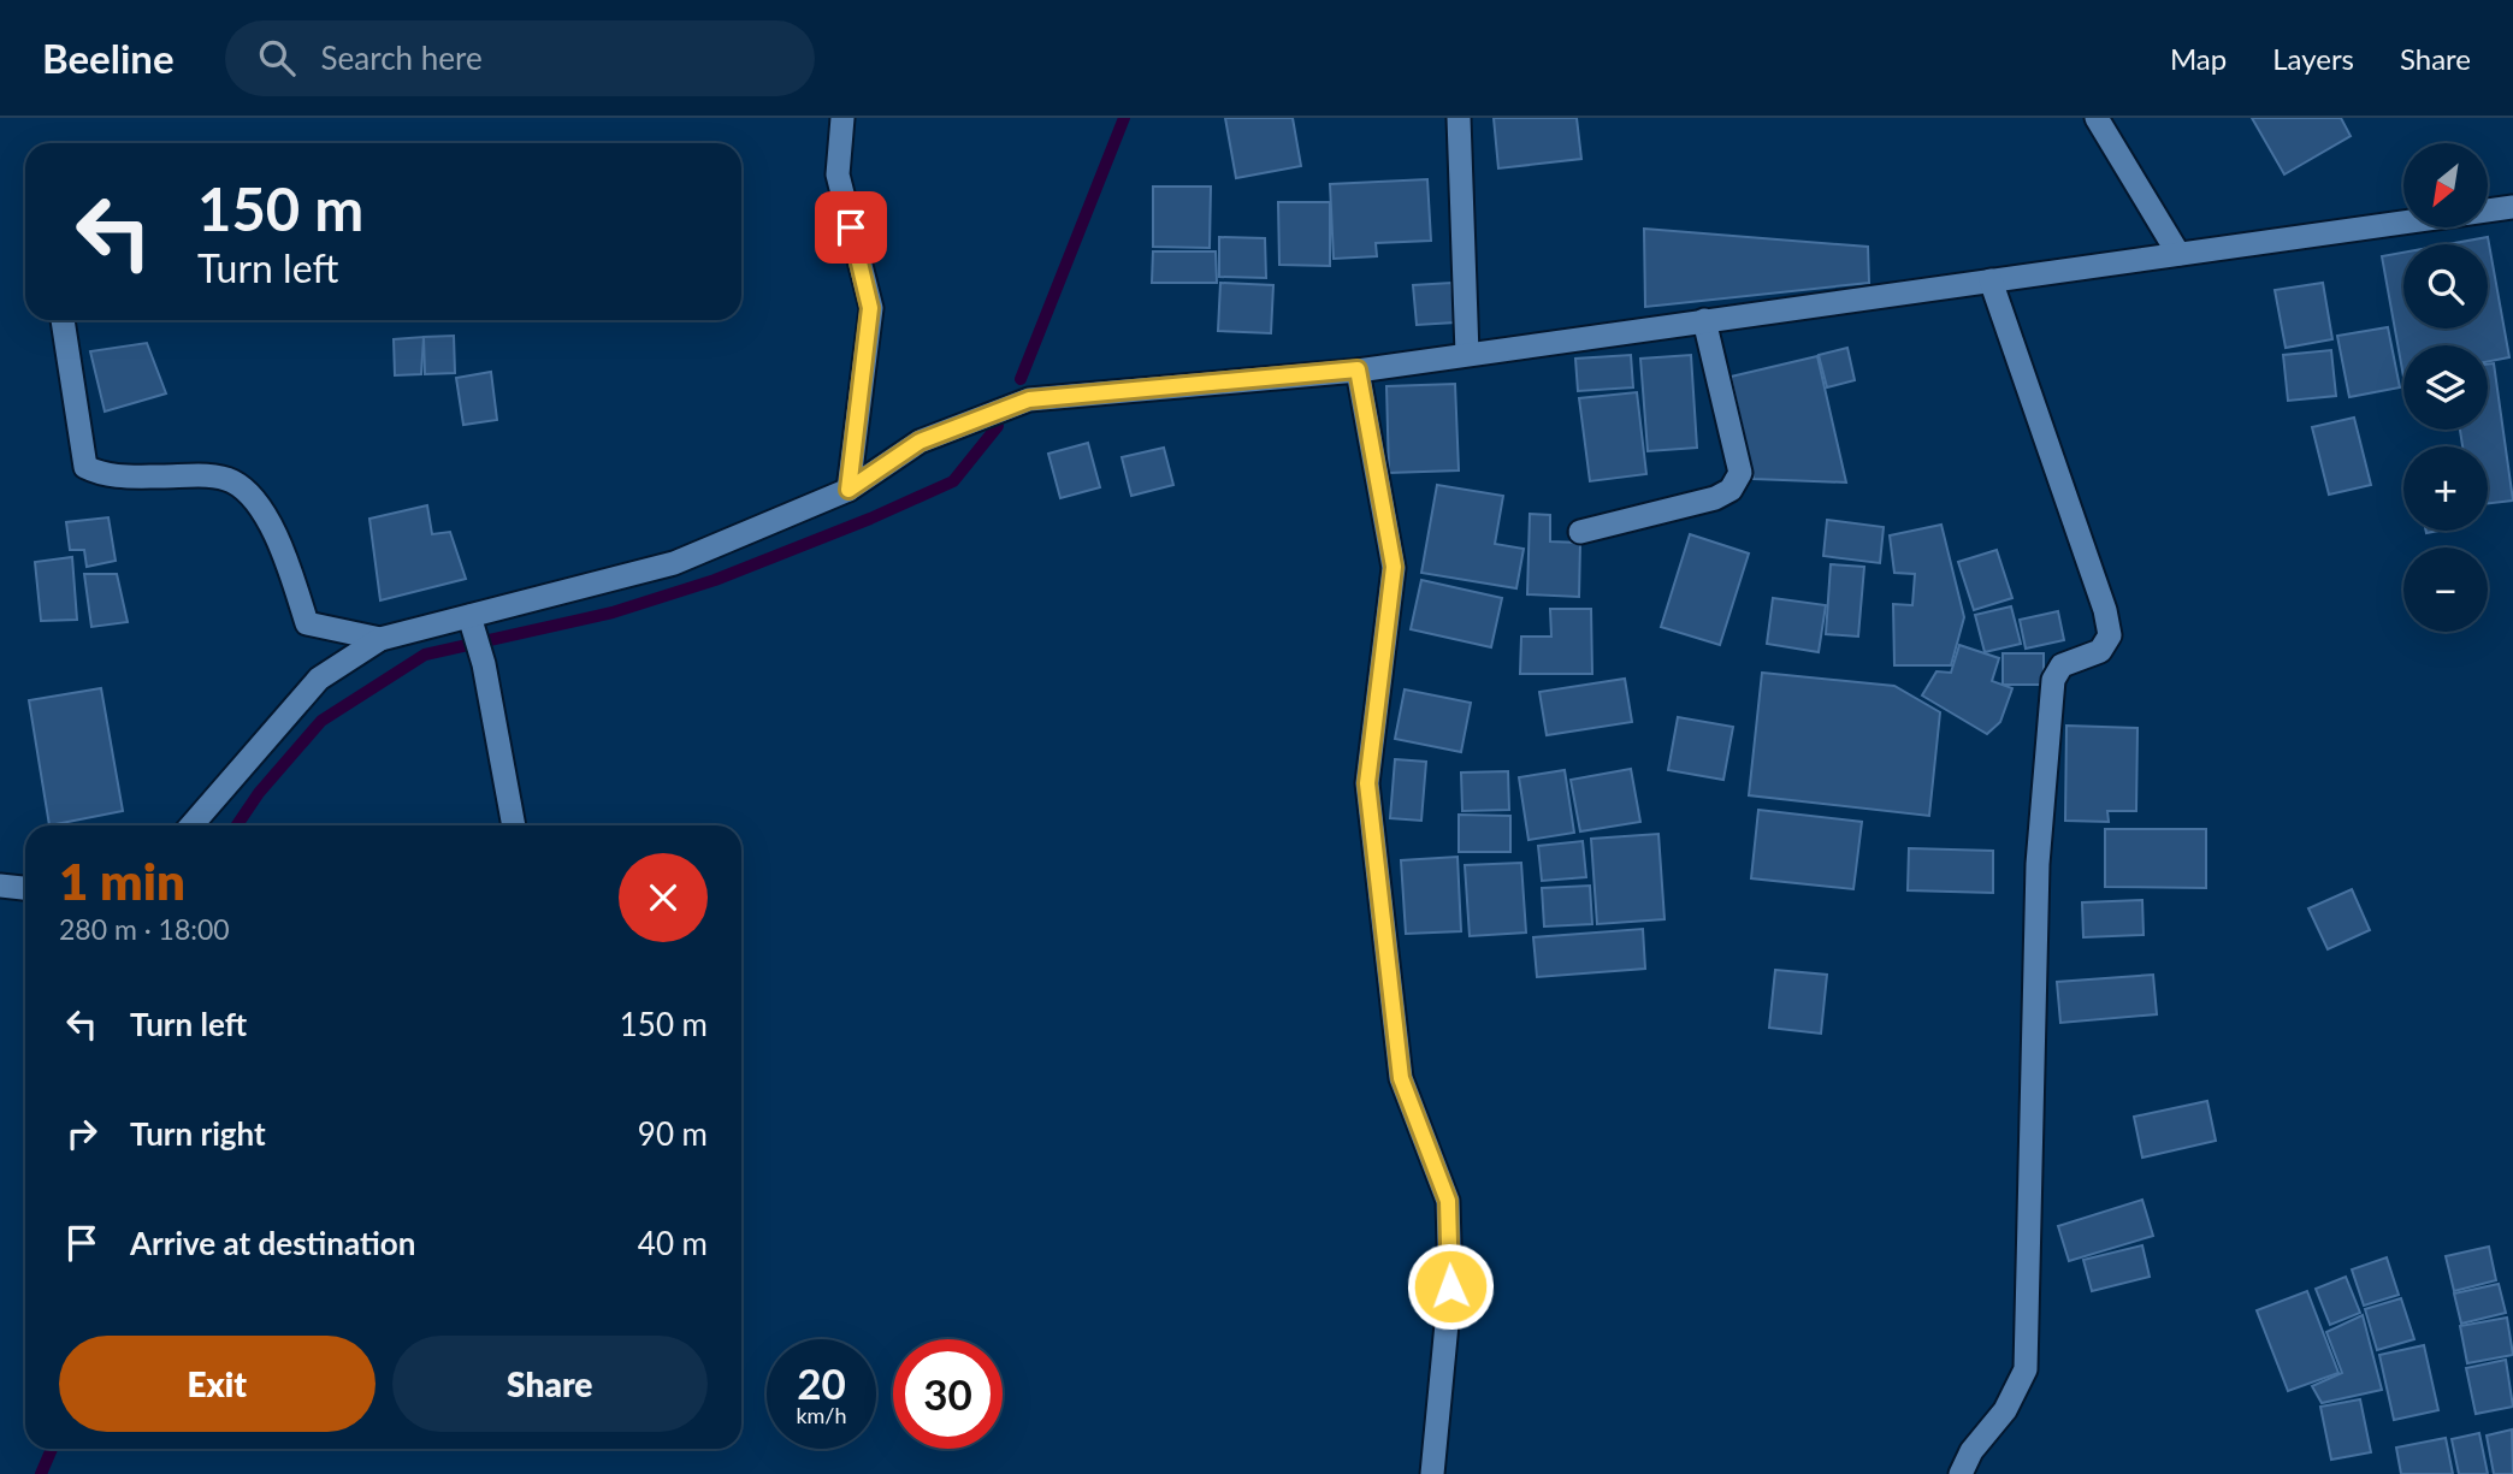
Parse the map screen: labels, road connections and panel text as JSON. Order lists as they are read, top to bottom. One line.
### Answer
{"north":"bottom left","page":{"header":"Beeline","search":"Search here","nav":["Map","Layers","Share"],"map_buttons":["+","−"],"turn":["150 m","Turn left"],"heading":["1 min","280 m · 18:00"],"list":[{"name":"Turn left","value":"150 m"},{"name":"Turn right","value":"90 m"},{"name":"Arrive at destination","value":"40 m"}],"buttons":["Exit","Share"],"speed":"20 km/h","limit":"30"}}
